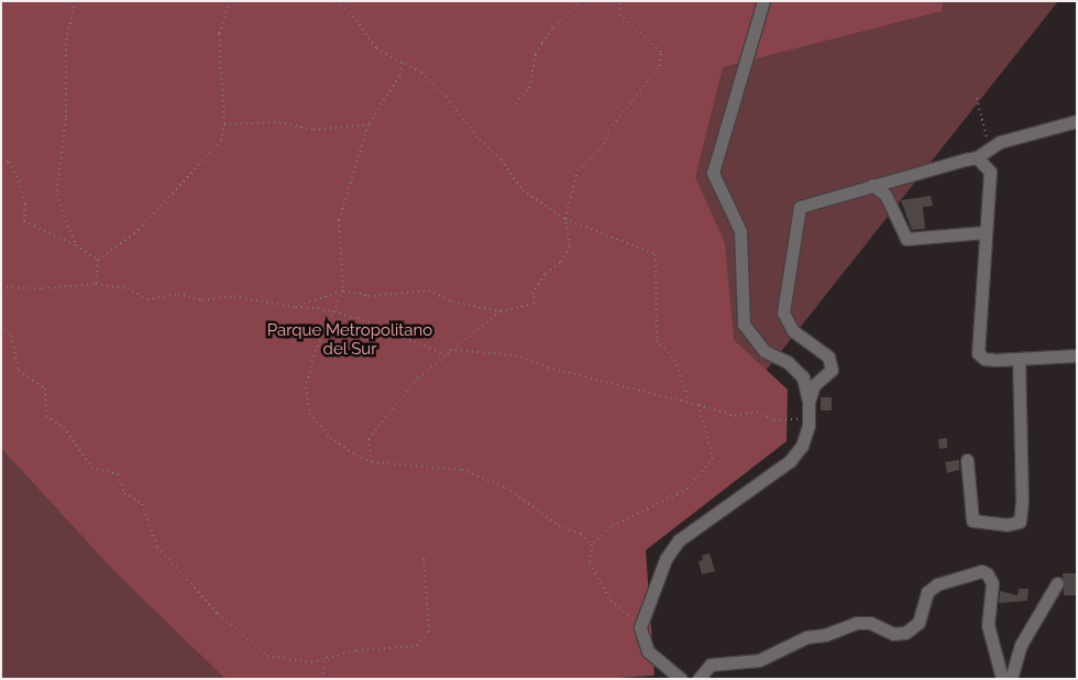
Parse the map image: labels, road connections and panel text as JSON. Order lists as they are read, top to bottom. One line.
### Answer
{"parks":["Parque Metropolitano del Sur"]}
